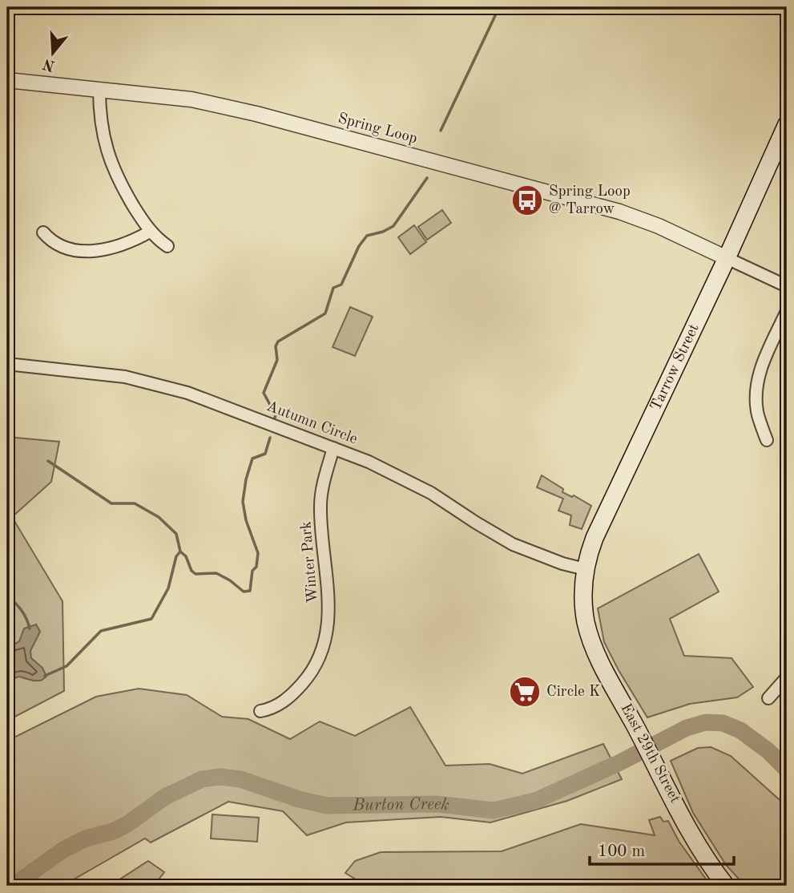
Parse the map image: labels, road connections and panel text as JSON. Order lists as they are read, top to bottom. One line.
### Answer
{"streets":{"main road":["Tarrow Street","East 29th Street"],"street":["Spring Loop","Autumn Circle","Winter Park"]},"crossings":[["Spring Loop","Tarrow Street"],["Tarrow Street","Autumn Circle"],["Tarrow Street","East 29th Street"],["Autumn Circle","Winter Park"]],"water":["Burton Creek"],"places":{"bus stop":["Spring Loop @ Tarrow"],"supermarket":["Circle K"]},"scale_bar":"100 m","north":"bottom"}
